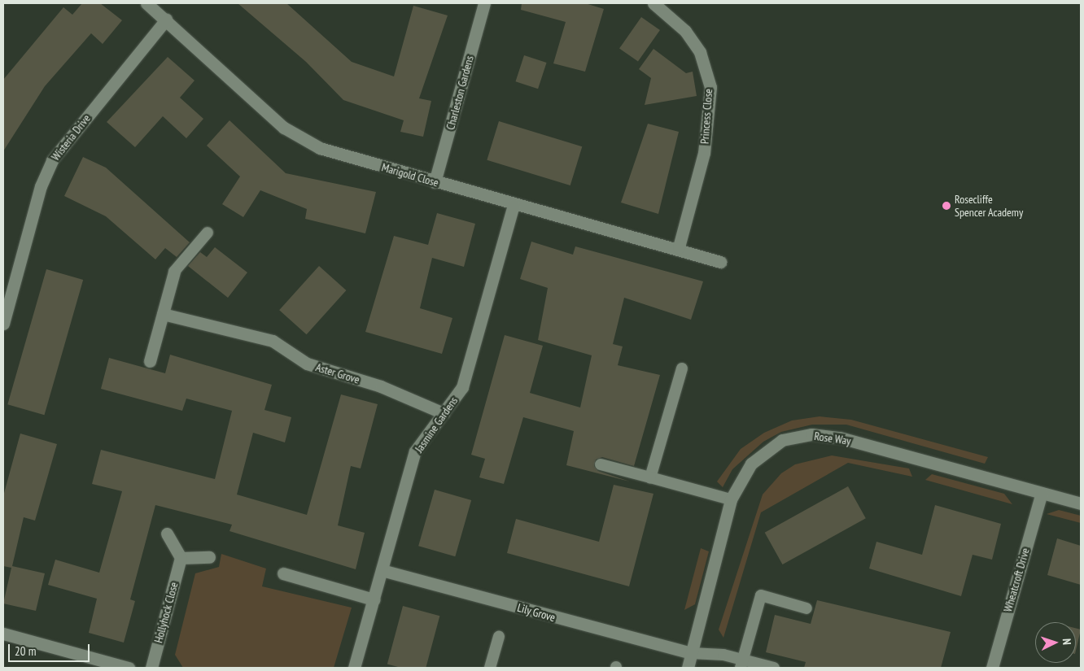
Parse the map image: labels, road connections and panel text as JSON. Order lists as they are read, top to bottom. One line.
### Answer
{"streets":{"street":["Charleston Gardens","Princess Close","Wisteria Drive","Marigold Close","Aster Grove","Jasmine Gardens","Rose Way","Wheatcroft Drive","Hollyhock Close","Lily Grove"]},"crossings":[["Charleston Gardens","Marigold Close"],["Princess Close","Marigold Close"],["Wisteria Drive","Marigold Close"],["Marigold Close","Jasmine Gardens"],["Aster Grove","Jasmine Gardens"],["Jasmine Gardens","Lily Grove"],["Rose Way","Wheatcroft Drive"],["Rose Way","Lily Grove"]],"places":["Rosecliffe Spencer Academy"],"scale_bar":"20 m","north":"right"}
